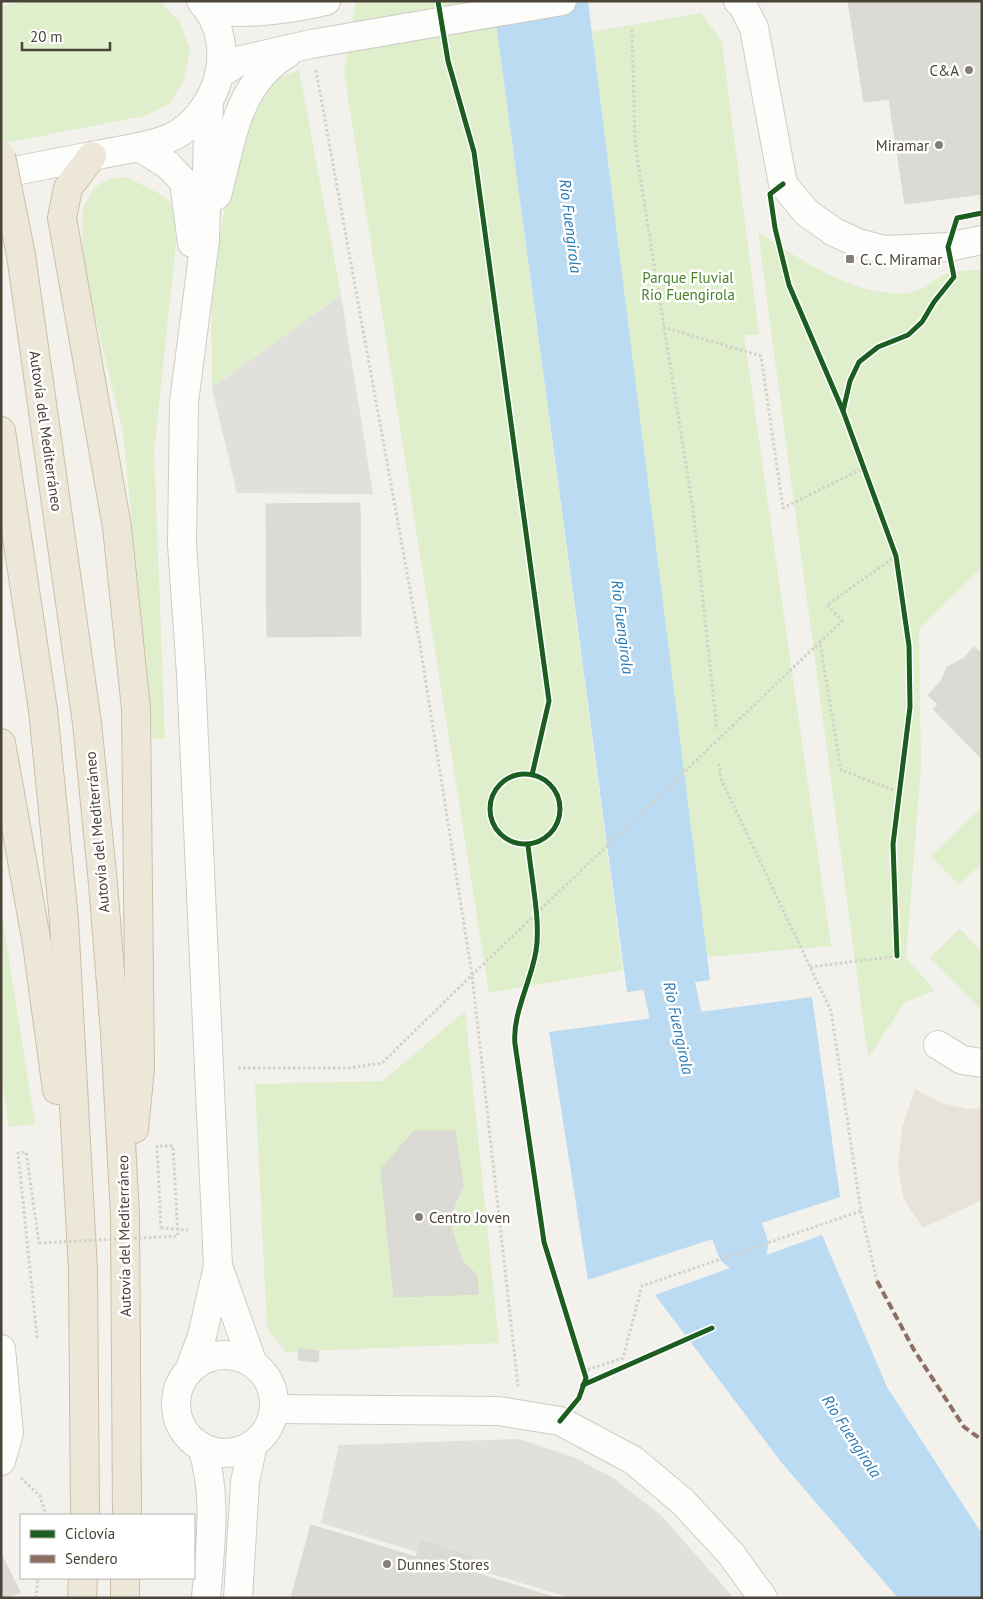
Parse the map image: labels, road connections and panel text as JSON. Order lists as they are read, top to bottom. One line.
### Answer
{"streets":{"highway":["Autovía del Mediterráneo"]},"water":["Rio Fuengirola"],"parks":["Parque Fluvial Rio Fuengirola"],"places":{"other":["C&A","Miramar","Centro Joven","Dunnes Stores"],"transit":["C. C. Miramar"]},"legend":["Ciclovía","Sendero"],"scale_bar":"20 m"}
